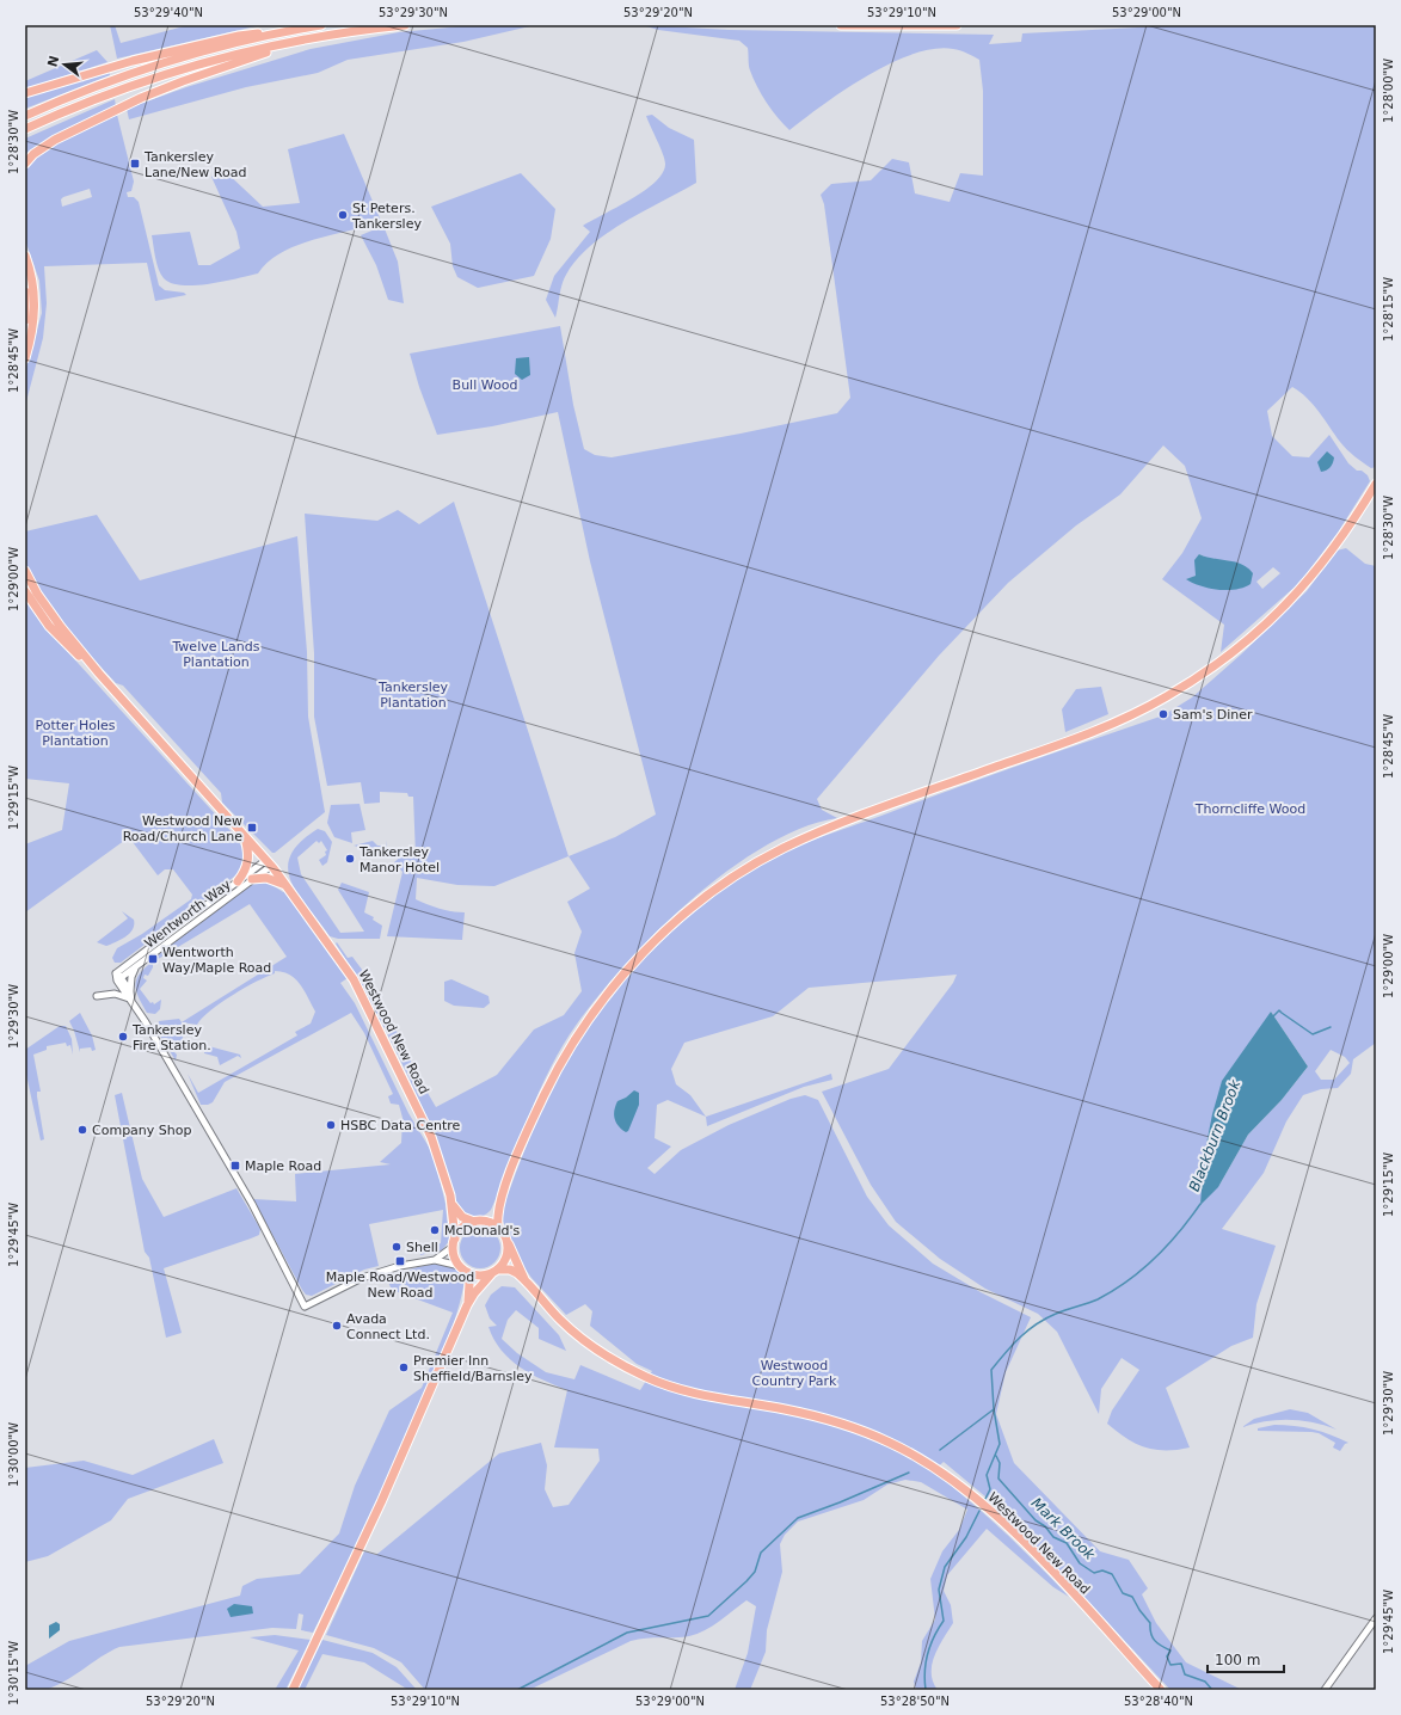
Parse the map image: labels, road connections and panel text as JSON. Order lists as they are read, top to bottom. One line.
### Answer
{"streets":{"highway":["Westwood New Road"],"street":["Wentworth Way"]},"crossings":[["Wentworth Way","Westwood New Road"]],"water":["Blackburn Brook","Mark Brook"],"parks":["Bull Wood","Twelve Lands Plantation","Tankersley Plantation","Potter Holes Plantation","Thorncliffe Wood","Westwood Country Park"],"places":{"transit":["Tankersley Lane/New Road","Westwood New Road/Church Lane","Wentworth Way/Maple Road","Maple Road","Maple Road/Westwood New Road"],"other":["St Peters. Tankersley","Sam's Diner","Tankersley Manor Hotel","Tankersley Fire Station.","HSBC Data Centre","Company Shop","McDonald's","Shell","Avada Connect Ltd.","Premier Inn Sheffield/Barnsley"]},"scale_bar":"100 m","north":"left","coordinates":["53°29'40\"N","53°29'30\"N","53°29'20\"N","53°29'10\"N","53°29'00\"N","1°28'00\"W","1°28'30\"W","1°28'15\"W","1°28'45\"W","1°29'00\"W","1°29'15\"W","1°29'30\"W","1°29'45\"W","1°30'00\"W","1°30'15\"W","53°28'50\"N","53°28'40\"N"]}
